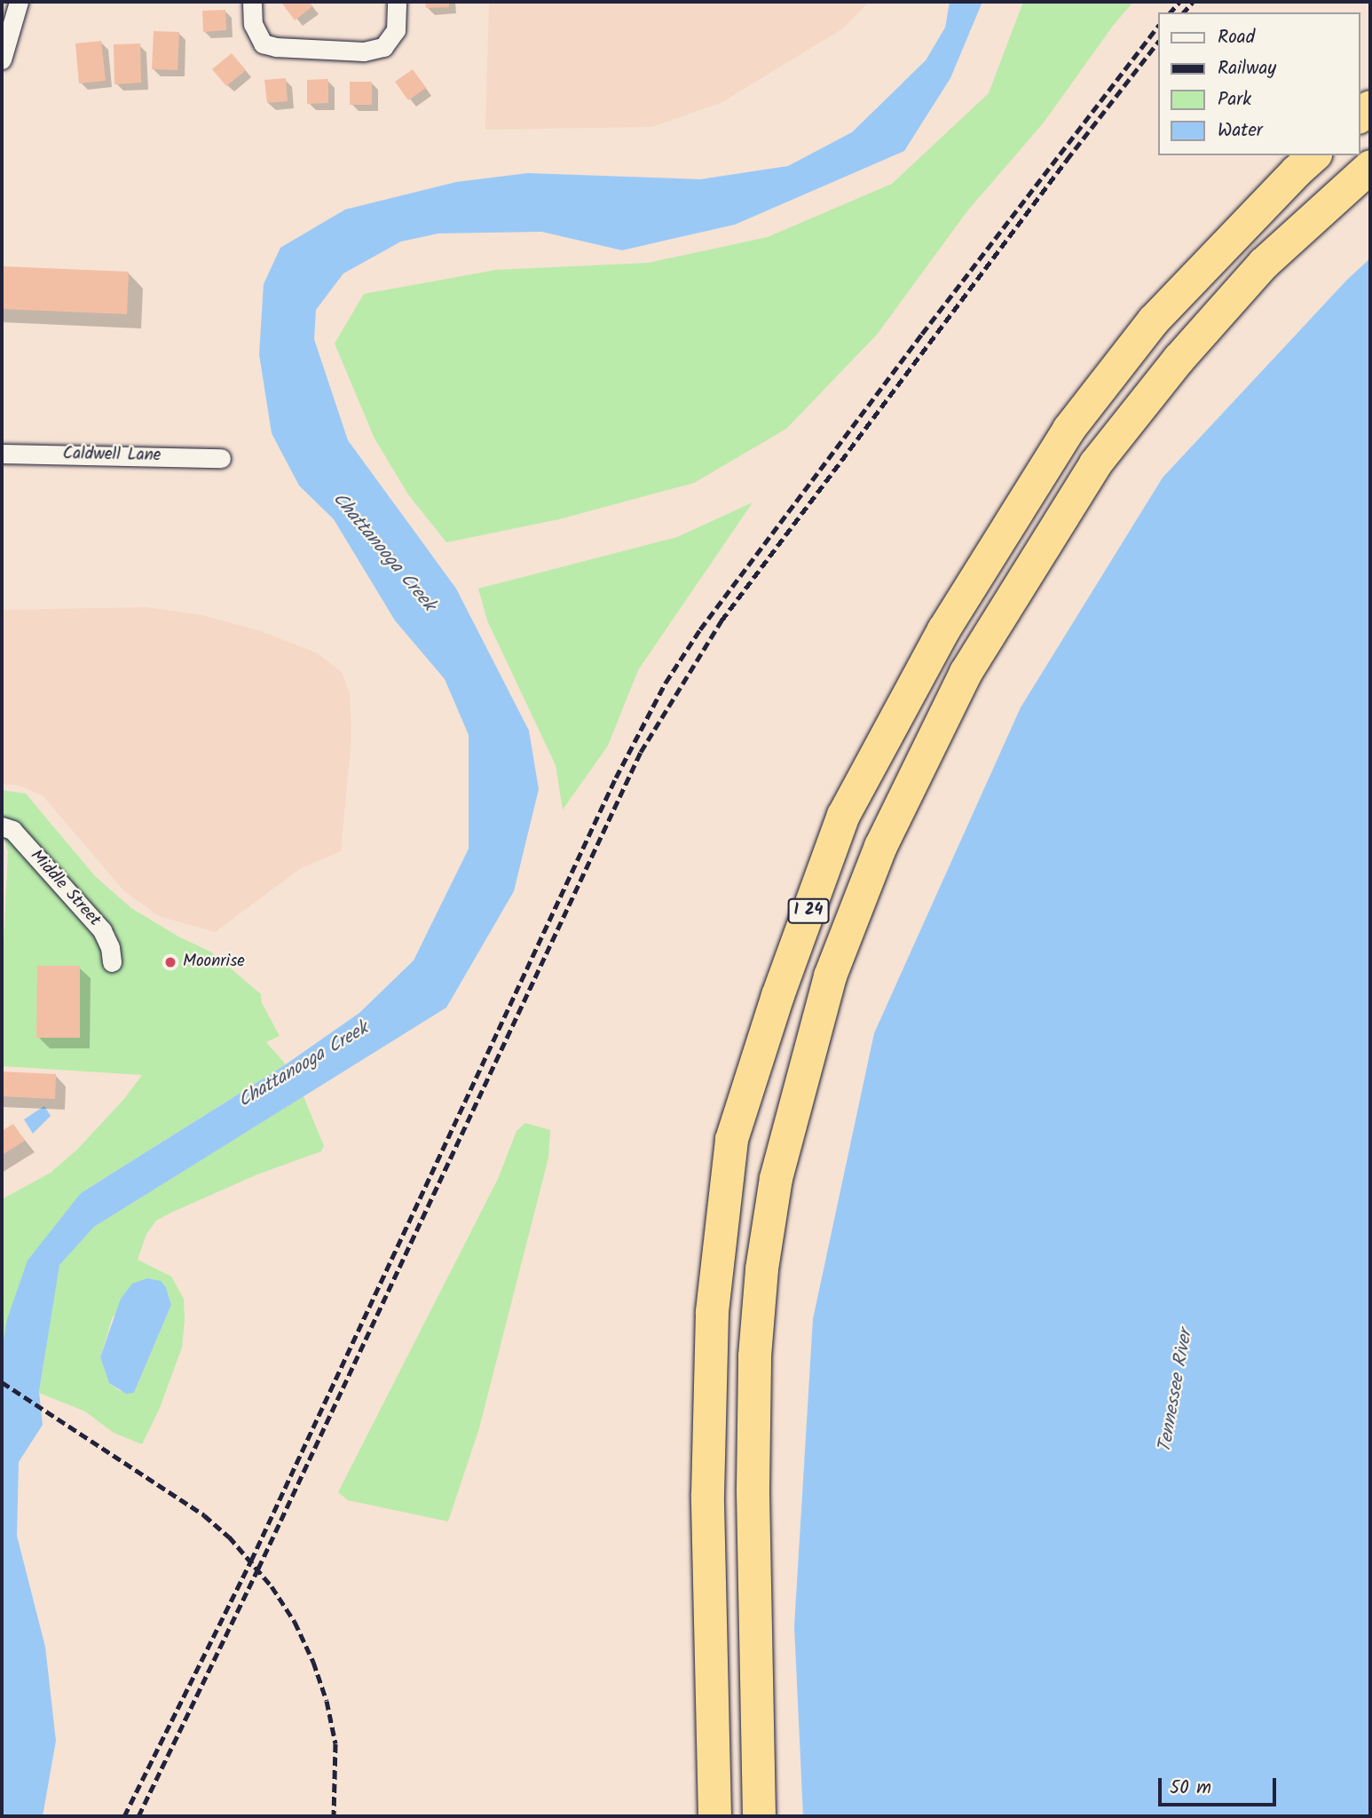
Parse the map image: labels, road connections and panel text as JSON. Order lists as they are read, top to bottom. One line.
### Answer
{"streets":{"highway":["I 24"],"street":["Caldwell Lane","Middle Street"]},"water":["Chattanooga Creek","Tennessee River"],"places":["Moonrise"],"legend":["Road","Railway","Park","Water"],"scale_bar":"50 m"}
